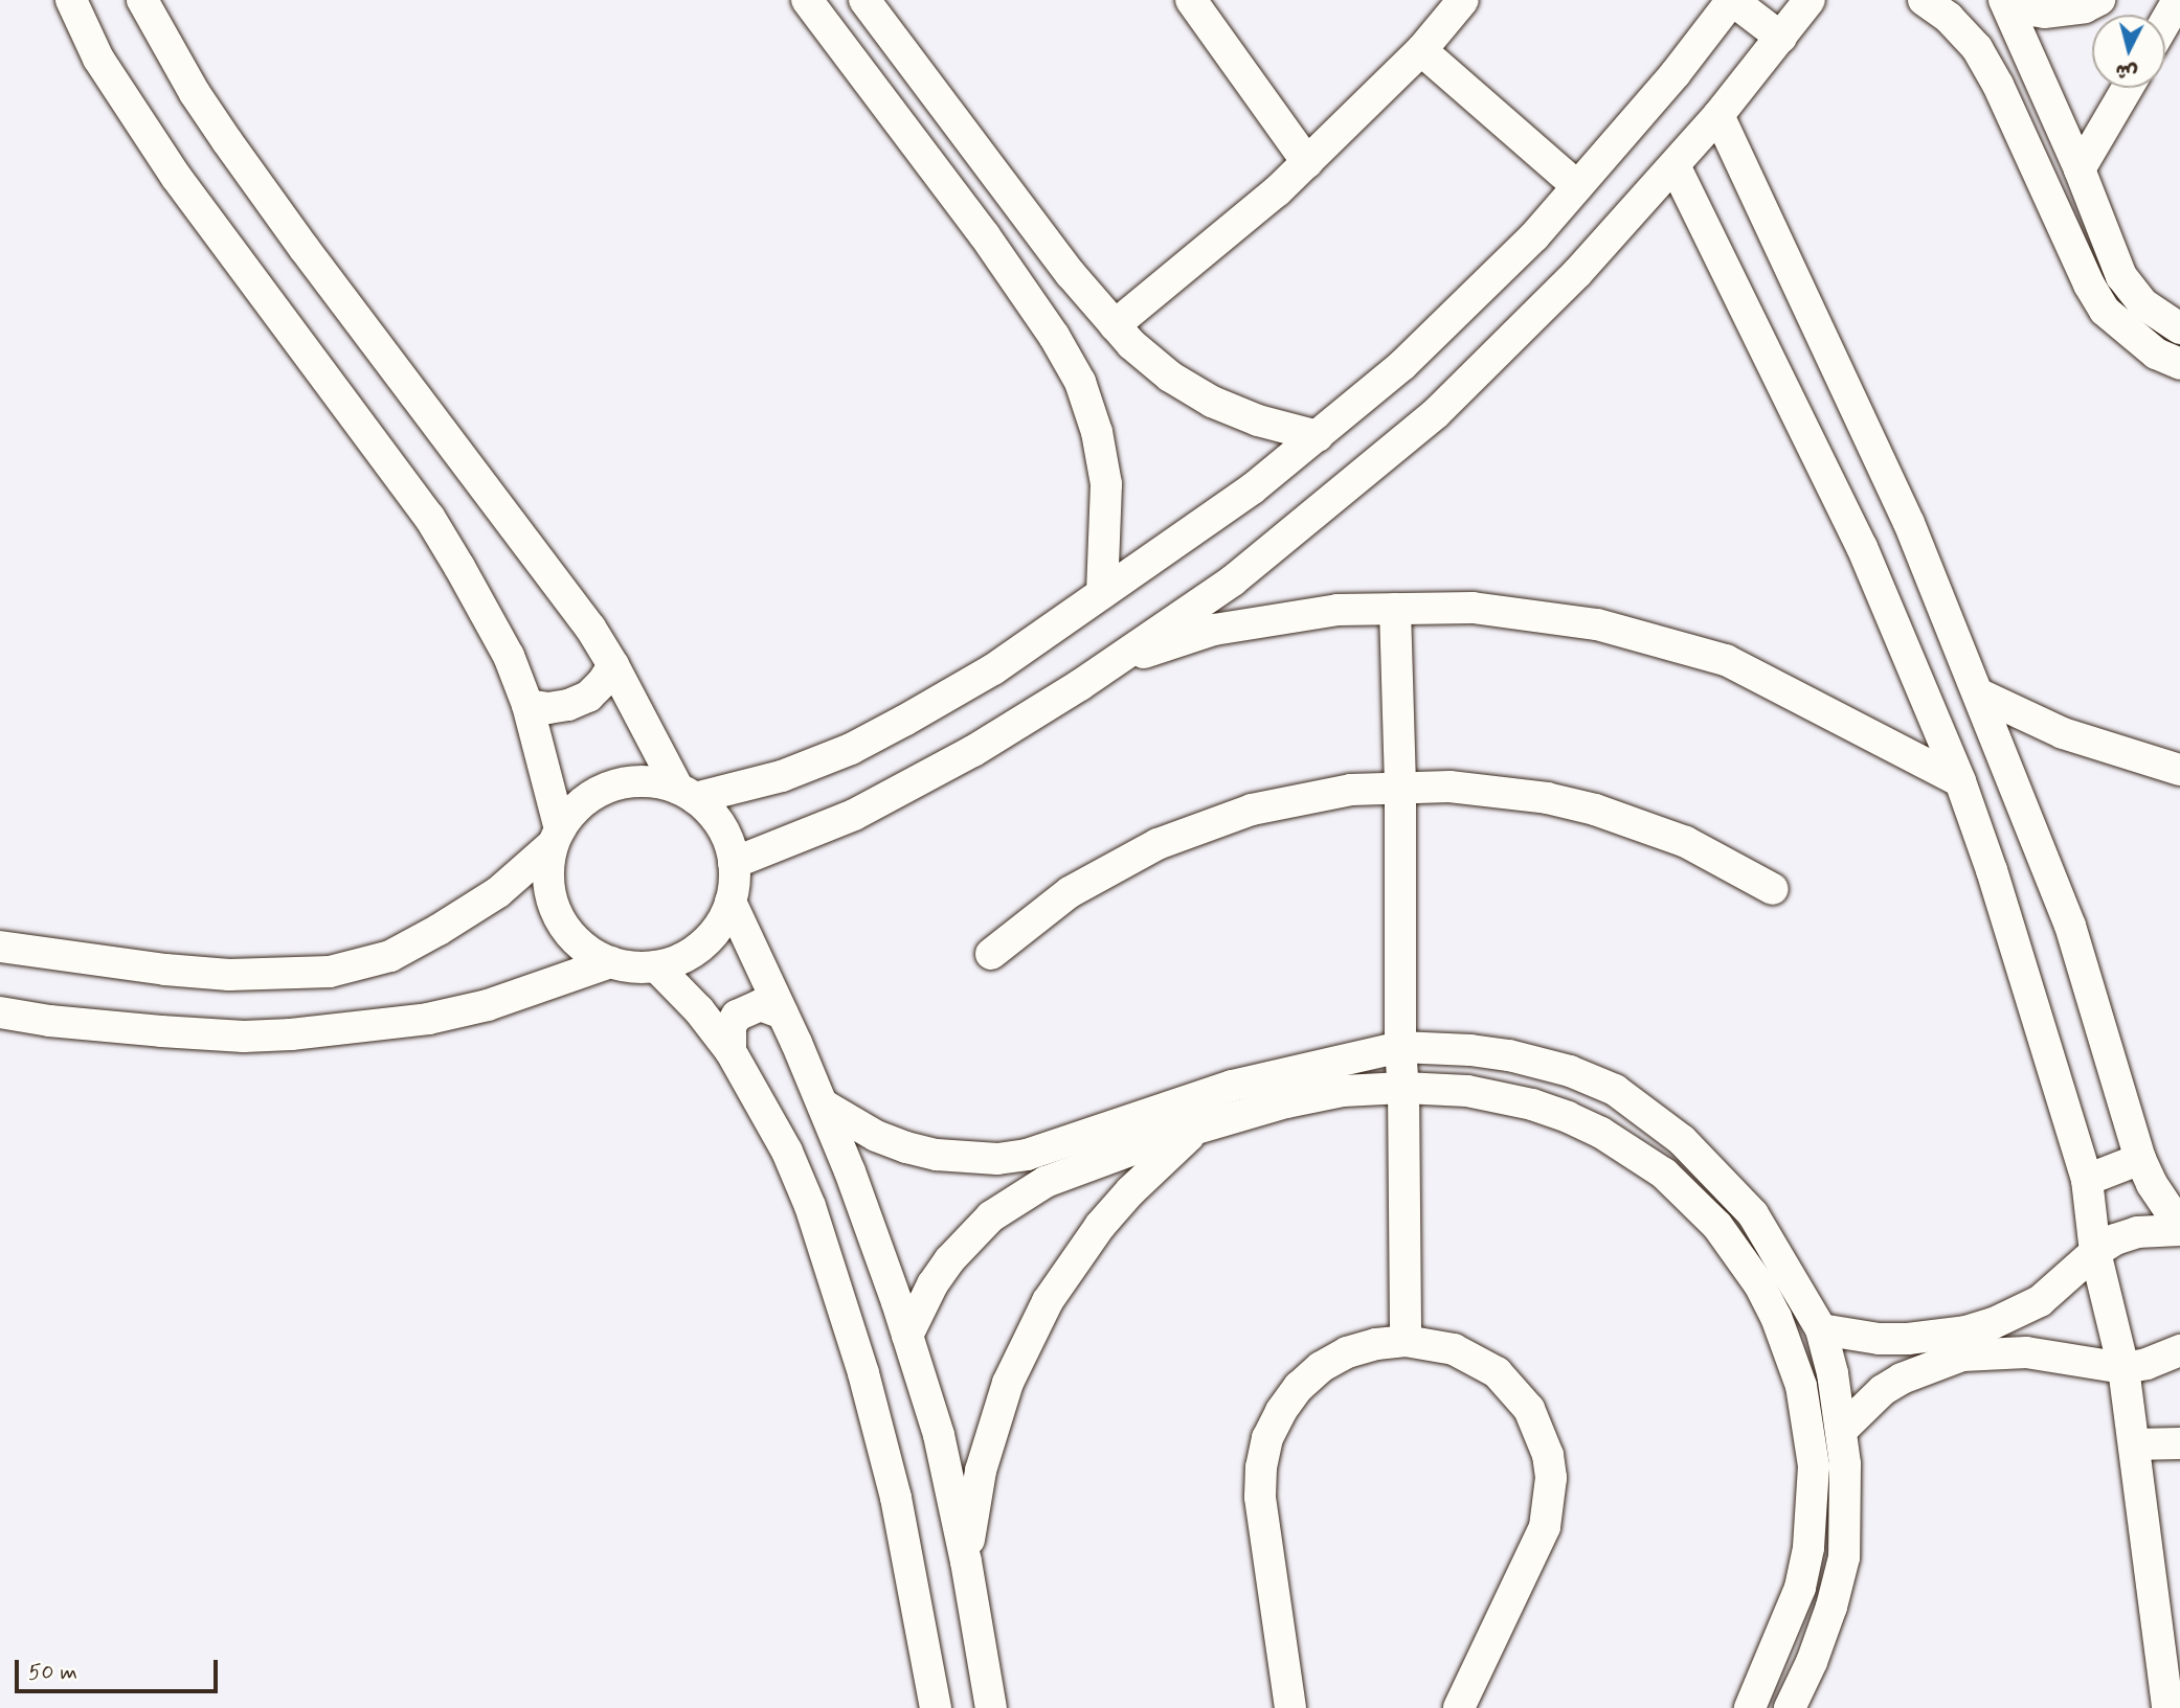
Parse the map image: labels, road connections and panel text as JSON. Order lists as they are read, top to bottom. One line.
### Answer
{"scale_bar":"50 m","north":"bottom"}
